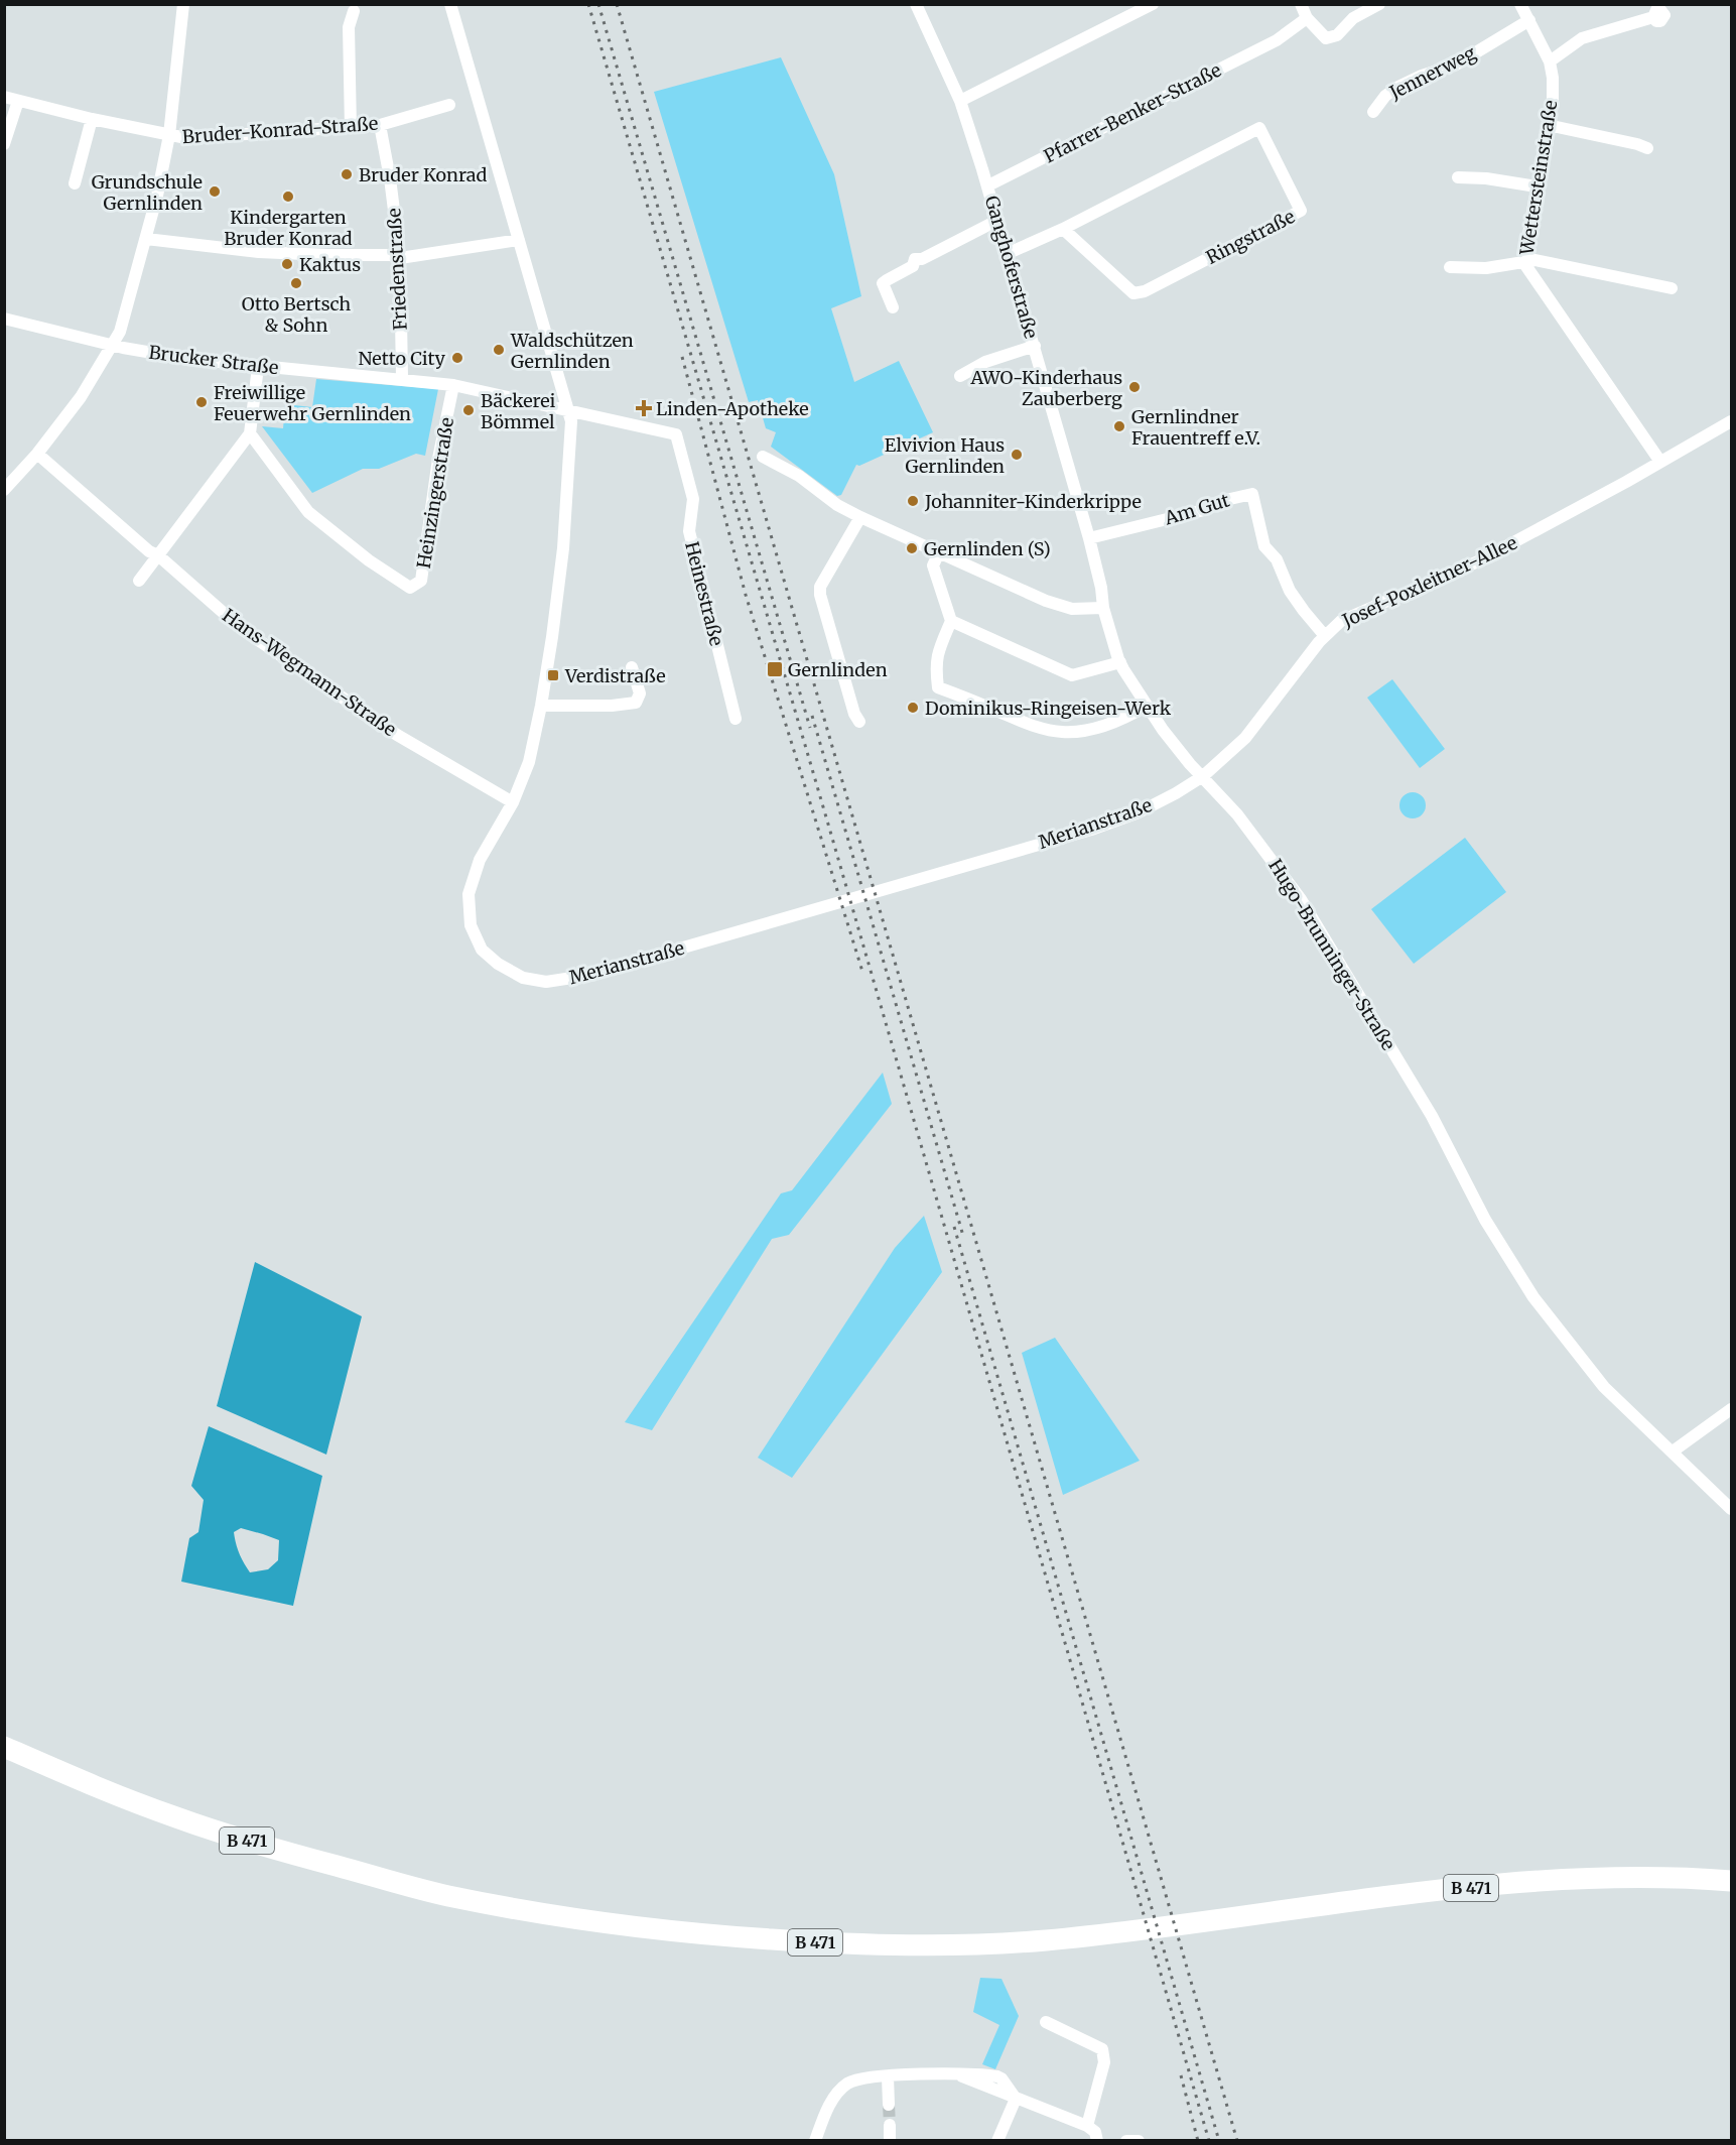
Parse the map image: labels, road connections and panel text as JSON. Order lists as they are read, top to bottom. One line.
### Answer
{"streets":{"highway":["B 471"],"street":["Jennerweg","Pfarrer-Benker-Straße","Bruder-Konrad-Straße","Wettersteinstraße","Ringstraße","Ganghoferstraße","Friedenstraße","Brucker Straße","Heinzingerstraße","Am Gut","Josef-Poxleitner-Allee","Heinestraße","Hans-Wegmann-Straße","Merianstraße","Hugo-Brunninger-Straße"]},"crossings":[["Jennerweg","Wettersteinstraße"],["Pfarrer-Benker-Straße","Ganghoferstraße"],["Bruder-Konrad-Straße","Friedenstraße"],["Wettersteinstraße","Josef-Poxleitner-Allee"],["Ringstraße","Ganghoferstraße"],["Ganghoferstraße","Am Gut"],["Ganghoferstraße","Hugo-Brunninger-Straße"],["Friedenstraße","Brucker Straße"],["Brucker Straße","Heinzingerstraße"],["Brucker Straße","Heinestraße"],["Brucker Straße","Merianstraße"],["Am Gut","Josef-Poxleitner-Allee"],["Josef-Poxleitner-Allee","Merianstraße"],["Josef-Poxleitner-Allee","Hugo-Brunninger-Straße"],["Heinestraße","Merianstraße"],["Hans-Wegmann-Straße","Merianstraße"],["Merianstraße","Hugo-Brunninger-Straße"]],"places":{"other":["Bruder Konrad","Grundschule Gernlinden","Kindergarten Bruder Konrad","Kaktus","Otto Bertsch & Sohn","Waldschützen Gernlinden","Netto City","AWO-Kinderhaus Zauberberg","Freiwillige Feuerwehr Gernlinden","Bäckerei Bömmel","Gernlindner Frauentreff e.V.","Elvivion Haus Gernlinden","Johanniter-Kinderkrippe","Gernlinden (S)","Dominikus-Ringeisen-Werk"],"health":["Linden-Apotheke"],"transit":["Gernlinden","Verdistraße"]}}
